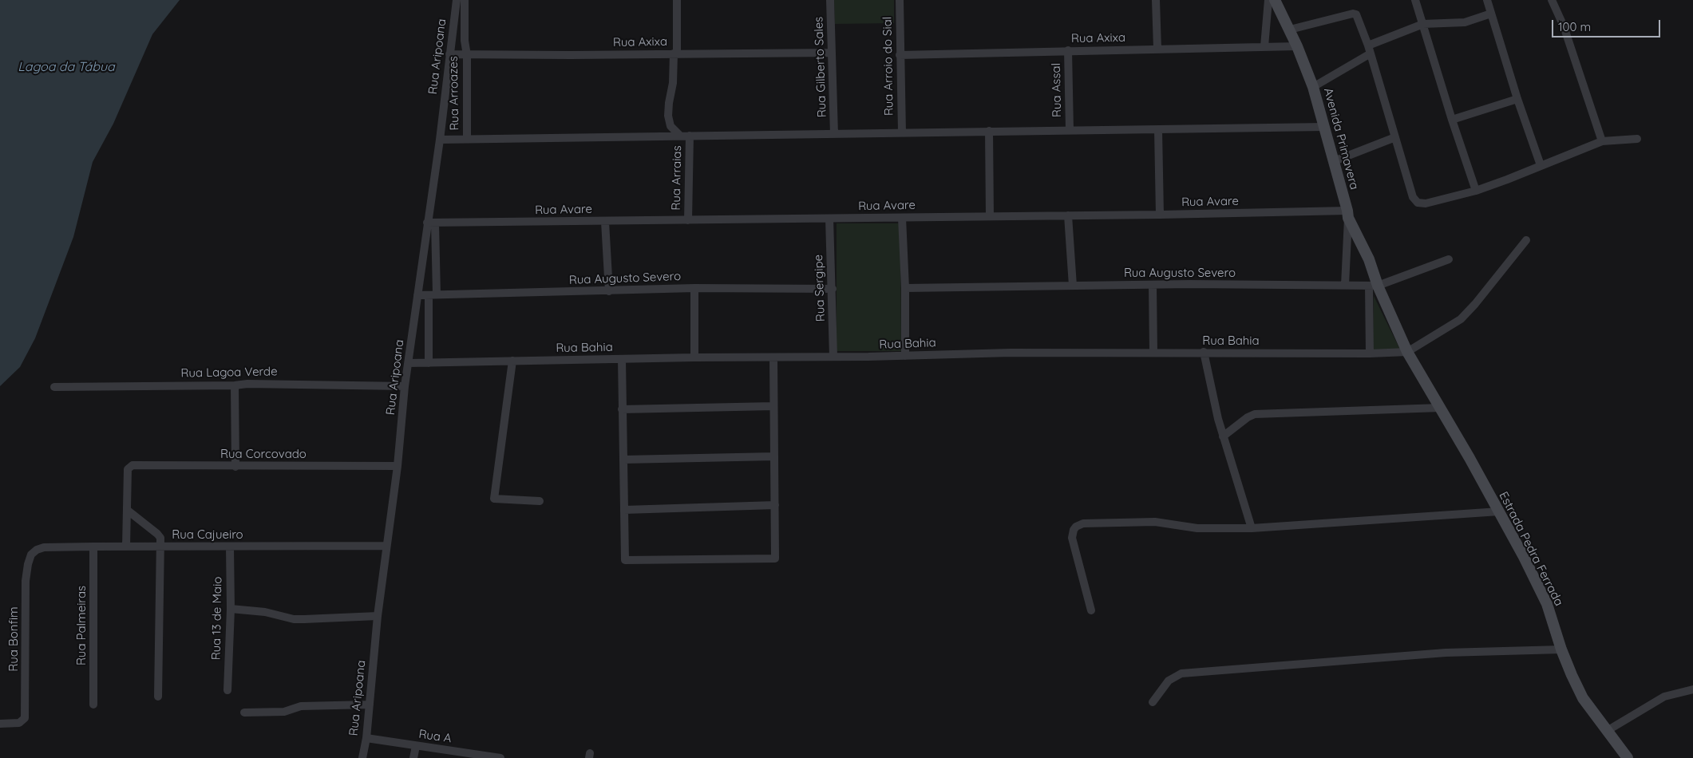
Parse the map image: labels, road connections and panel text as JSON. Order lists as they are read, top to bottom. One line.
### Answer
{"streets":{"street":["Rua Axixa","Rua Aripoana","Rua Arroio do Sial","Rua Gilberto Sales","Rua Assal","Rua Arroazes","Avenida Primavera","Rua Arraias","Rua Avare","Rua Augusto Severo","Rua Sergipe","Rua Bahia","Rua Lagoa Verde","Rua Corcovado","Rua Cajueiro","Estrada Pedra Ferrada","Rua 13 de Maio","Rua Palmeiras","Rua Bonfim","Rua A"]},"crossings":[["Rua Axixa","Rua Aripoana"],["Rua Axixa","Rua Arroio do Sial"],["Rua Axixa","Rua Gilberto Sales"],["Rua Axixa","Rua Assal"],["Rua Axixa","Rua Arroazes"],["Rua Axixa","Avenida Primavera"],["Rua Aripoana","Rua Avare"],["Rua Aripoana","Rua Augusto Severo"],["Rua Aripoana","Rua Bahia"],["Rua Aripoana","Rua Lagoa Verde"],["Rua Aripoana","Rua Corcovado"],["Rua Aripoana","Rua Cajueiro"],["Rua Aripoana","Rua A"],["Avenida Primavera","Rua Avare"],["Avenida Primavera","Rua Augusto Severo"],["Avenida Primavera","Rua Bahia"],["Avenida Primavera","Estrada Pedra Ferrada"],["Rua Arraias","Rua Avare"],["Rua Avare","Rua Sergipe"],["Rua Augusto Severo","Rua Sergipe"],["Rua Sergipe","Rua Bahia"],["Rua Bahia","Estrada Pedra Ferrada"],["Rua Cajueiro","Rua 13 de Maio"],["Rua Cajueiro","Rua Palmeiras"],["Rua Cajueiro","Rua Bonfim"]],"water":["Lagoa da Tábua"],"scale_bar":"100 m"}
